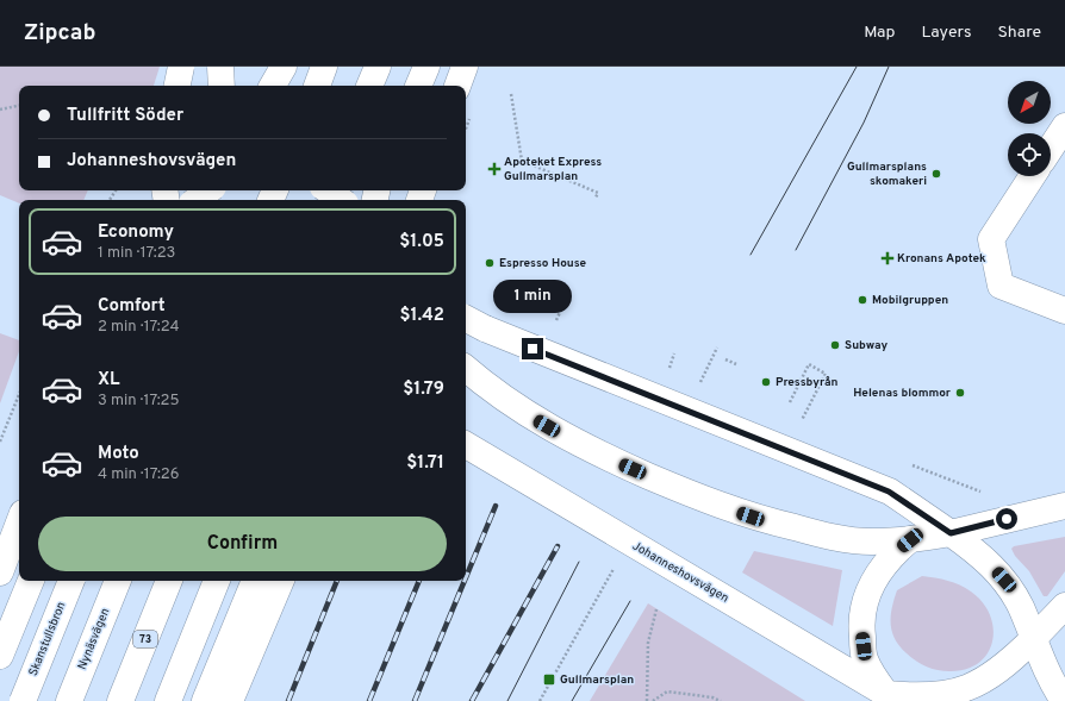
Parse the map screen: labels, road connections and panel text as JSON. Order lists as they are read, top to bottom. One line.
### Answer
{"streets":{"main road":["Johanneshovsvägen","Skanstullsbron","Nynäsvägen","73"]},"places":{"health":["Apoteket Express Gullmarsplan","Kronans Apotek"],"other":["Gullmarsplans skomakeri","Espresso House","Mobilgruppen","Subway","Pressbyrån","Helenas blommor"],"transit":["Gullmarsplan"]},"north":"bottom left","page":{"header":"Zipcab","nav":["Map","Layers","Share"],"banner":["Tullfritt Söder","Johanneshovsvägen"],"list":[{"name":"Economy","note":"1 min · 17:23","value":"$1.05"},{"name":"Comfort","note":"2 min · 17:24","value":"$1.42"},{"name":"XL","note":"3 min · 17:25","value":"$1.79"},{"name":"Moto","note":"4 min · 17:26","value":"$1.71"}],"bubble":"1 min","buttons":"Confirm"}}
